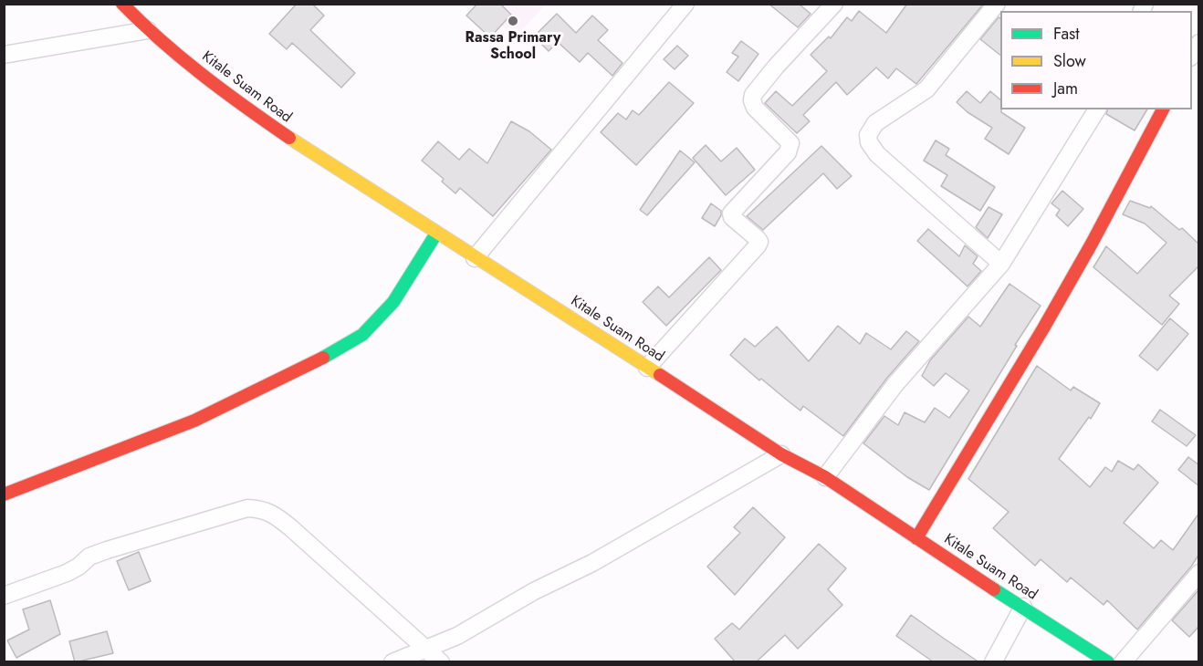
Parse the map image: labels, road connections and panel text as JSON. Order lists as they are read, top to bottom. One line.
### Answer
{"streets":{"main road":["Kitale Suam Road"]},"places":["Rassa Primary School"],"legend":["Fast","Slow","Jam"]}
